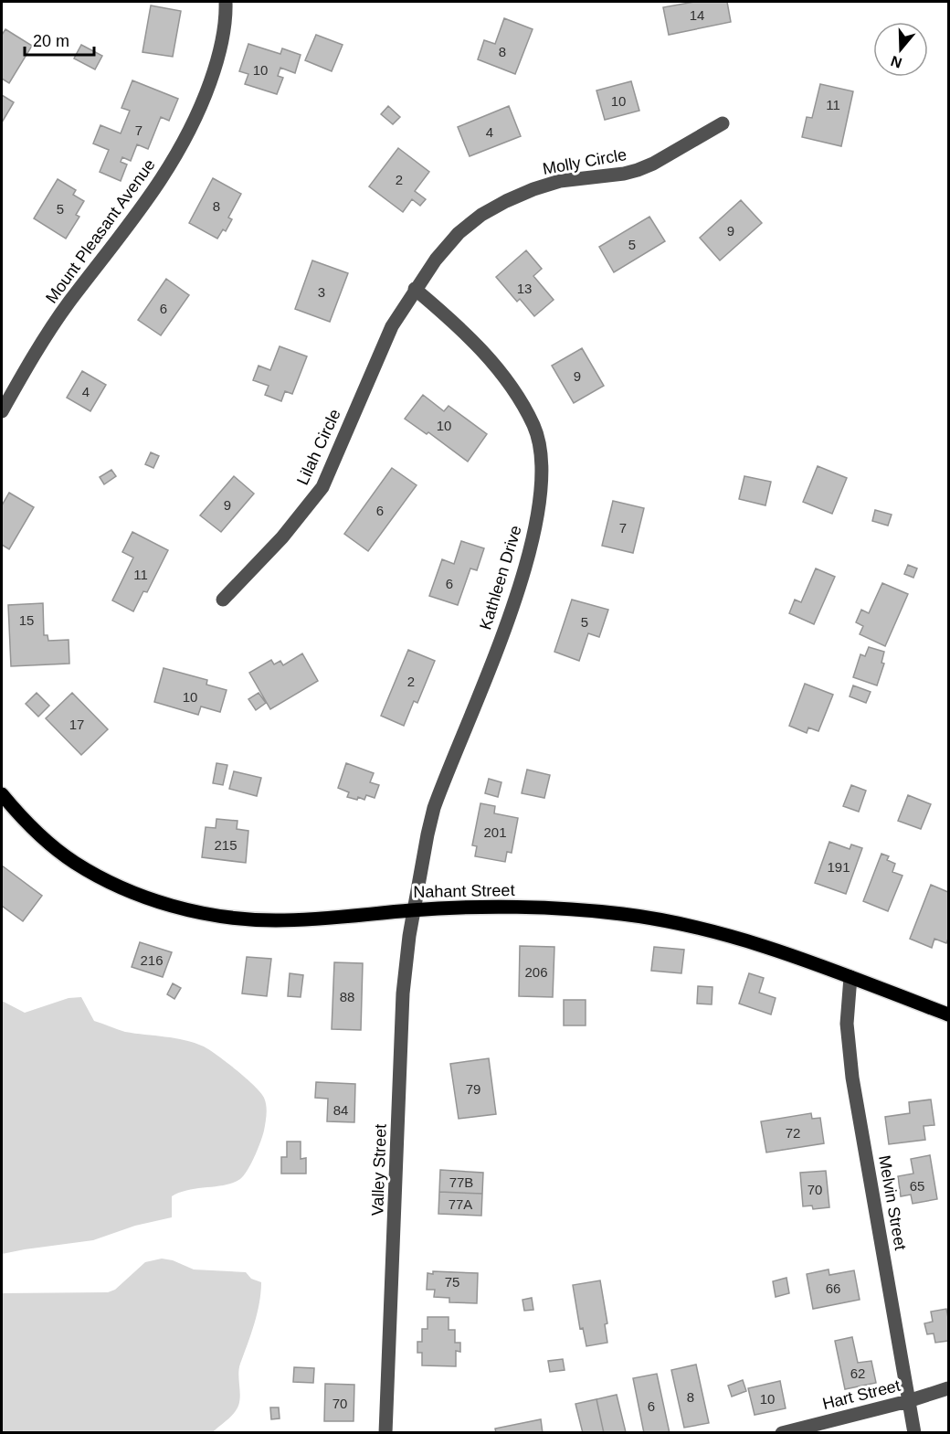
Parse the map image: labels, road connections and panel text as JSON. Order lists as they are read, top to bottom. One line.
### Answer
{"streets":{"main road":["Nahant Street"],"street":["Molly Circle","Mount Pleasant Avenue","Lilah Circle","Kathleen Drive","Valley Street","Melvin Street","Hart Street"]},"crossings":[["Molly Circle","Lilah Circle"],["Molly Circle","Kathleen Drive"],["Lilah Circle","Kathleen Drive"],["Kathleen Drive","Nahant Street"],["Kathleen Drive","Valley Street"],["Nahant Street","Valley Street"],["Nahant Street","Melvin Street"],["Melvin Street","Hart Street"]],"house_numbers":["14","8","10","10","11","7","4","2","8","5","9","5","13","3","6","9","4","10","9","6","7","11","6","15","5","2","10","17","201","215","191","216","206","88","79","84","72","77B","65","70","77A","75","66","62","8","10","70","6"],"scale_bar":"20 m","north":"bottom"}
